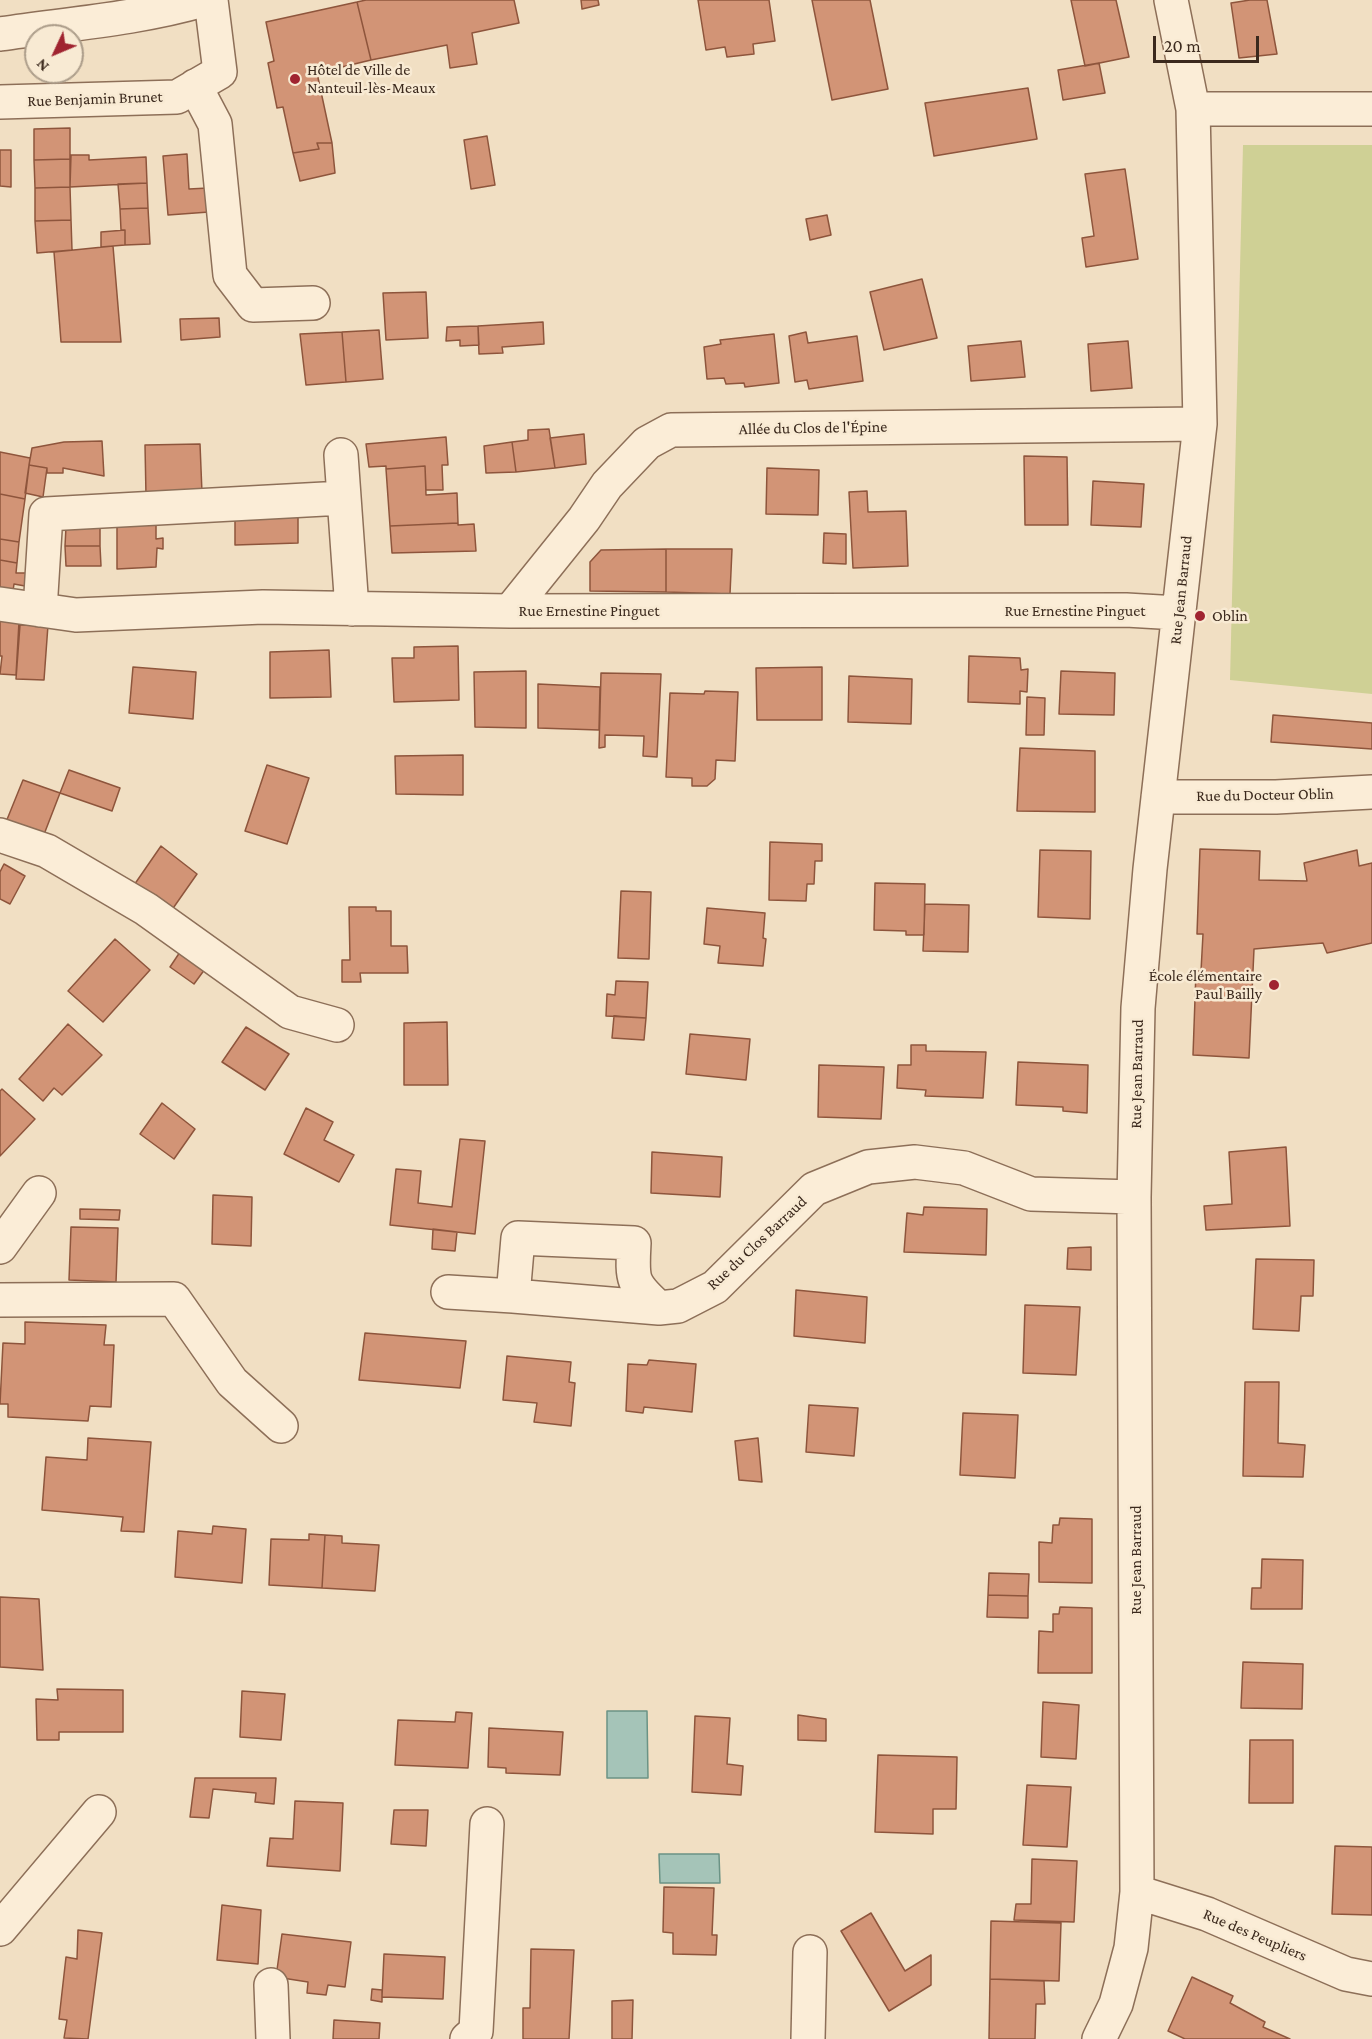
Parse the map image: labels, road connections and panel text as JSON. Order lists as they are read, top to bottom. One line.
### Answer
{"streets":{"street":["Rue Benjamin Brunet","Allée du Clos de l'Épine","Rue Jean Barraud","Rue Ernestine Pinguet","Rue du Docteur Oblin","Rue du Clos Barraud","Rue des Peupliers"]},"crossings":[["Allée du Clos de l'Épine","Rue Jean Barraud"],["Allée du Clos de l'Épine","Rue Ernestine Pinguet"],["Rue Jean Barraud","Rue Ernestine Pinguet"],["Rue Jean Barraud","Rue du Docteur Oblin"],["Rue Jean Barraud","Rue du Clos Barraud"],["Rue Jean Barraud","Rue des Peupliers"]],"places":["Hôtel de Ville de Nanteuil-lès-Meaux","Oblin","École élémentaire Paul Bailly"],"scale_bar":"20 m","north":"bottom left"}
